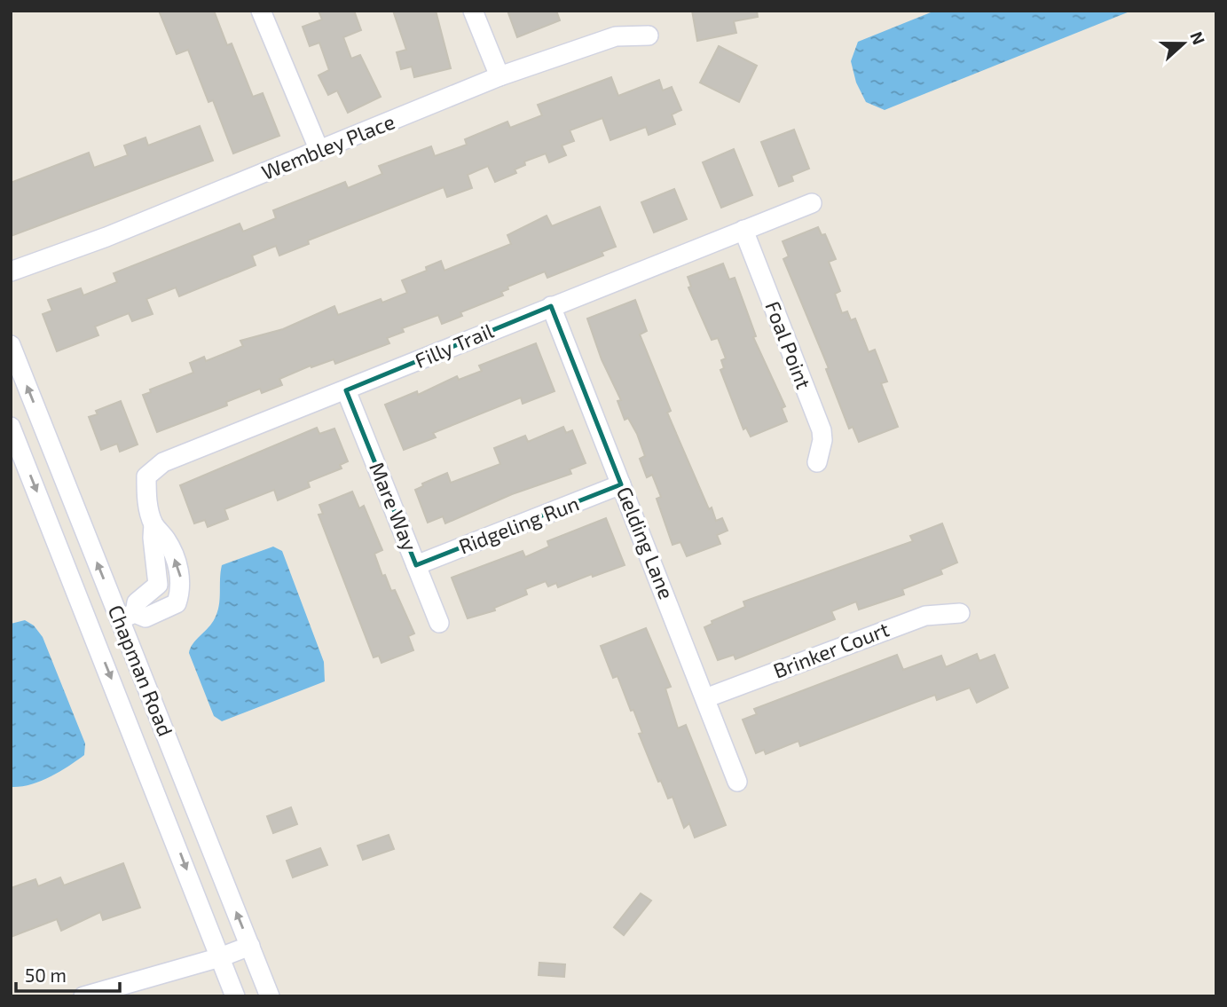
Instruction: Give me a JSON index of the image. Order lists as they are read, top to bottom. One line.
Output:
{"streets":{"street":["Wembley Place","Foal Point","Filly Trail","Mare Way","Ridgeling Run","Gelding Lane","Brinker Court","Chapman Road"]},"crossings":[["Foal Point","Filly Trail"],["Filly Trail","Mare Way"],["Filly Trail","Gelding Lane"],["Mare Way","Ridgeling Run"],["Ridgeling Run","Gelding Lane"],["Gelding Lane","Brinker Court"]],"scale_bar":"50 m","north":"right"}
